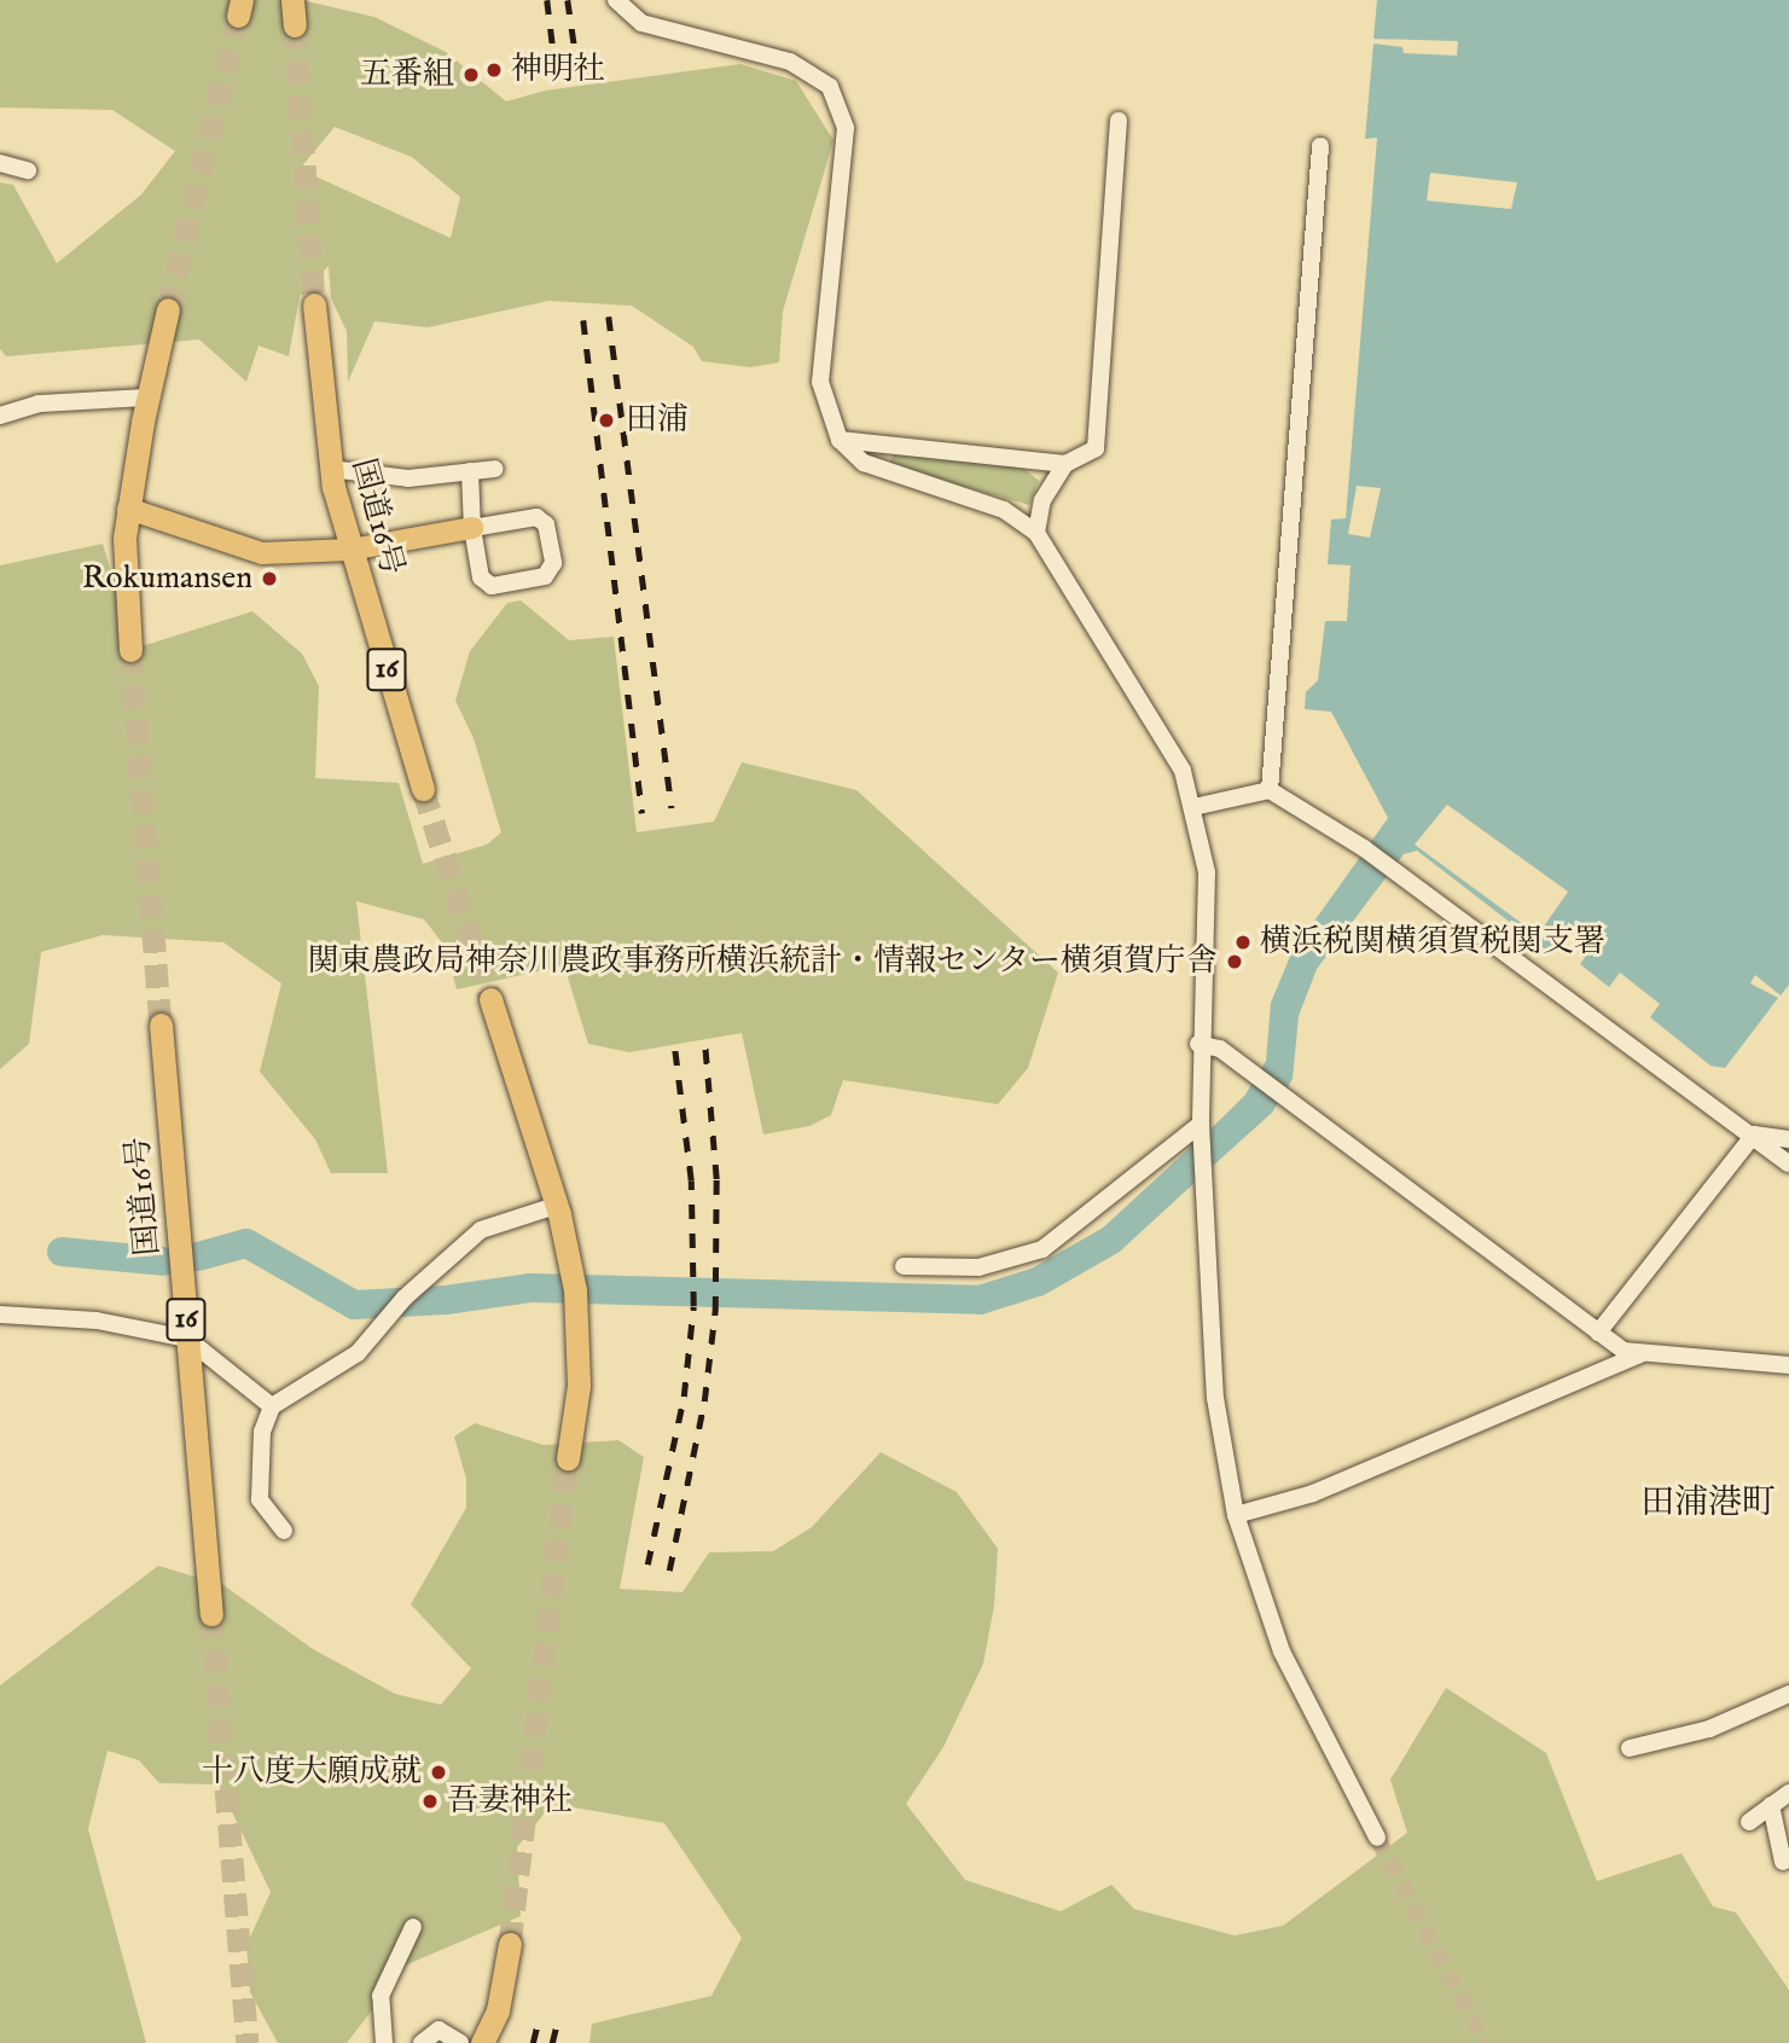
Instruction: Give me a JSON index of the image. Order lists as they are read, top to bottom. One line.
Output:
{"streets":{"highway":["国道16号","16"]},"districts":["田浦港町"],"places":["神明社","五番組","田浦","Rokumansen","横浜税関横須賀税関支署","関東農政局神奈川農政事務所横浜統計・情報センター横須賀庁舎","十八度大願成就","吾妻神社"]}
